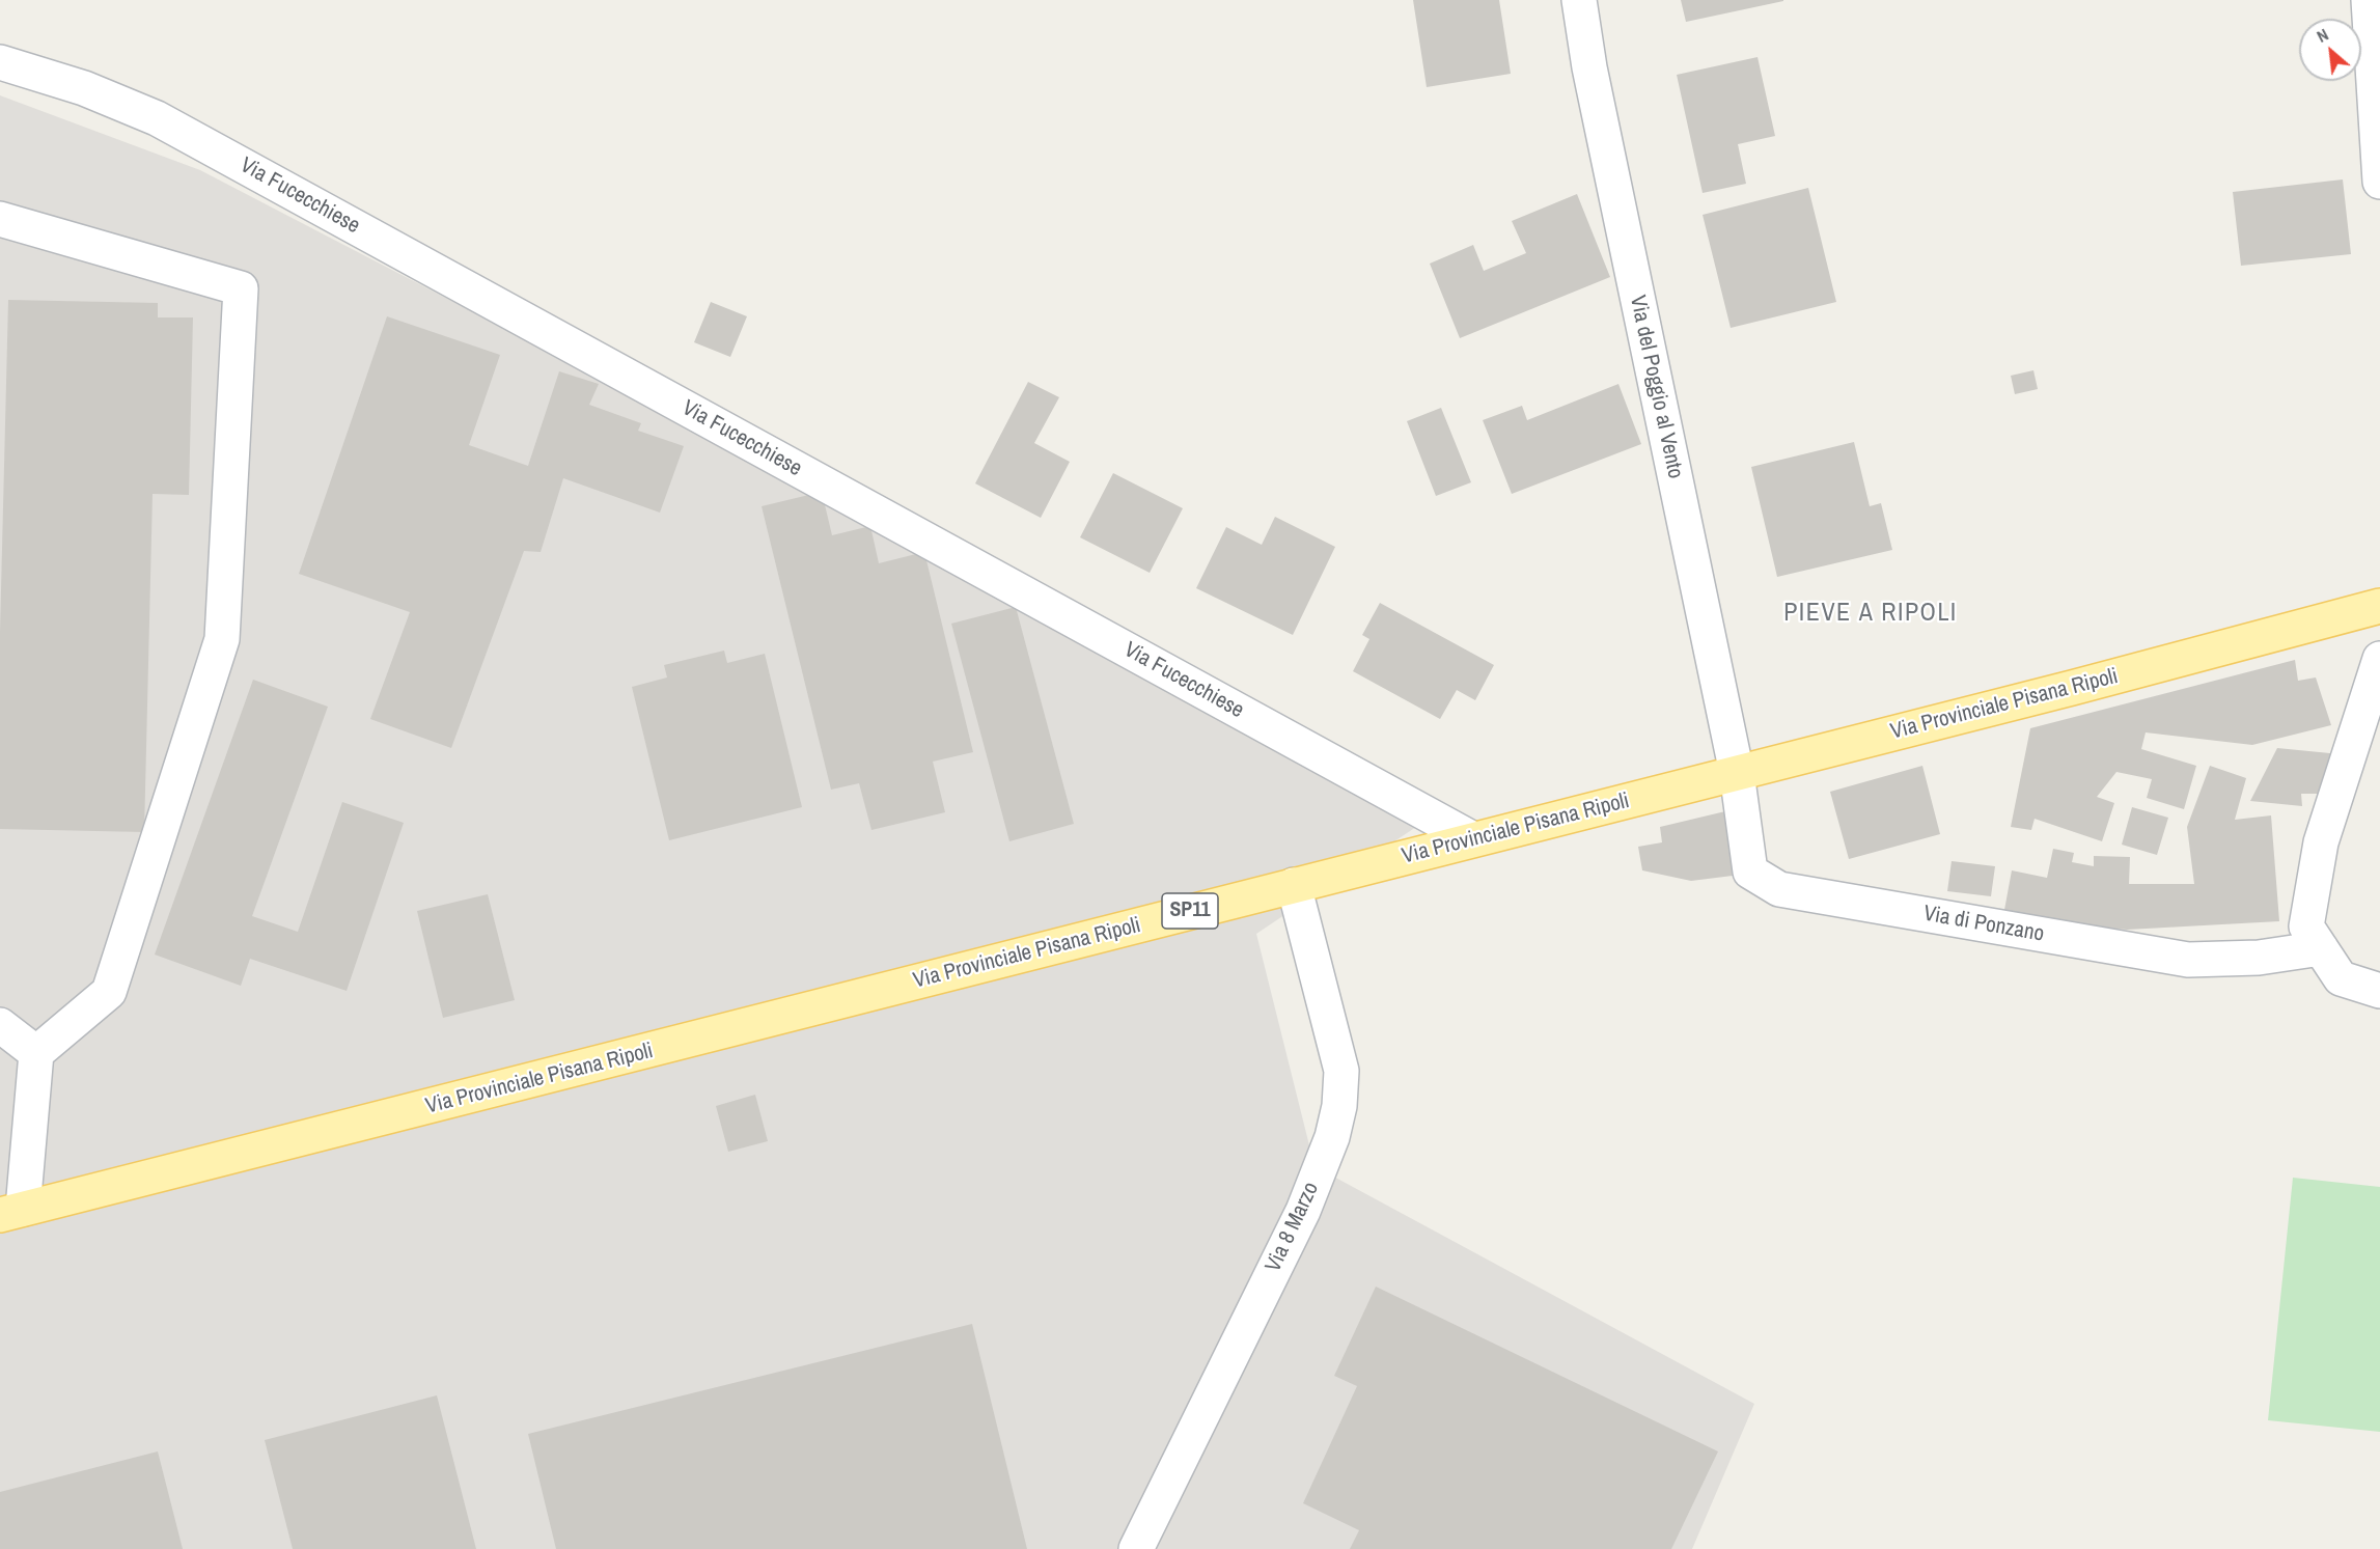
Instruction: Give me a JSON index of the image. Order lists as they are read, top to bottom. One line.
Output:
{"streets":{"main road":["Via Provinciale Pisana Ripoli","SP11"],"street":["Via Fucecchiese","Via del Poggio al Vento","Via di Ponzano","Via 8 Marzo"]},"crossings":[["Via Fucecchiese","Via Provinciale Pisana Ripoli"],["Via del Poggio al Vento","Via Provinciale Pisana Ripoli"],["Via del Poggio al Vento","Via di Ponzano"],["Via Provinciale Pisana Ripoli","Via di Ponzano"],["Via Provinciale Pisana Ripoli","Via 8 Marzo"]],"districts":["PIEVE A RIPOLI"],"north":"top left"}
